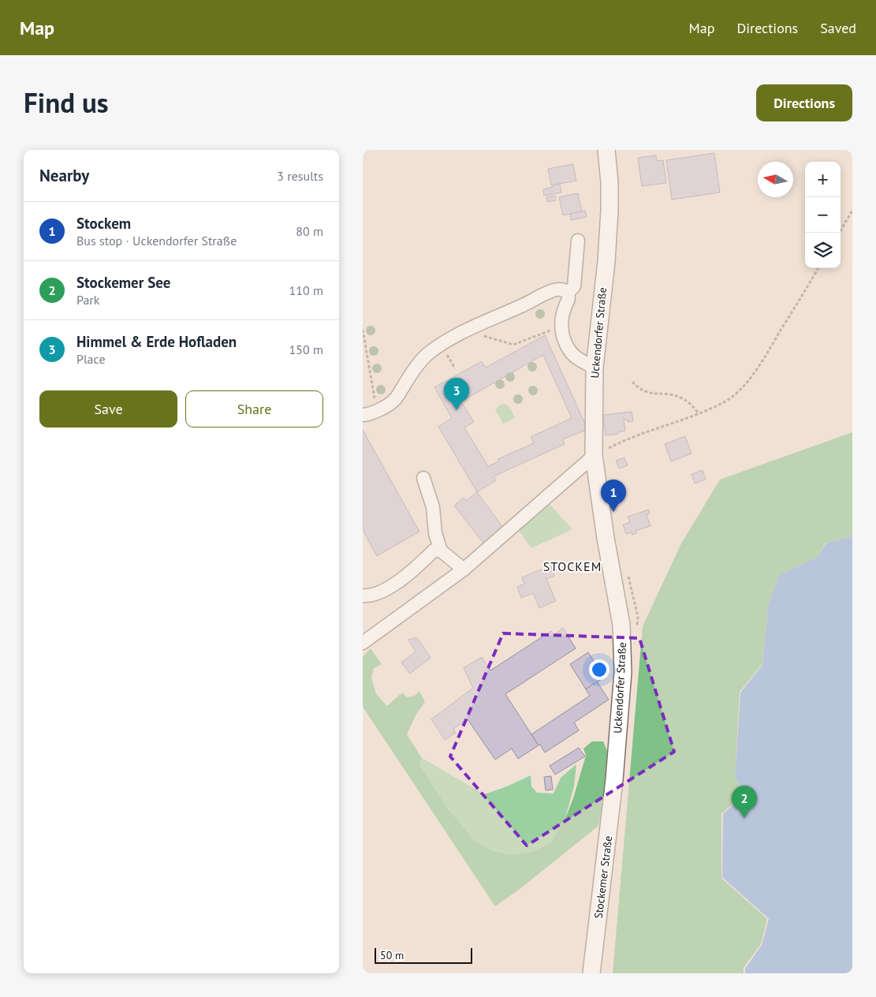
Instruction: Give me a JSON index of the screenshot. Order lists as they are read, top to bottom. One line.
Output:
{"streets":{"main road":["Uckendorfer Straße","Stockemer Straße"]},"crossings":[["Uckendorfer Straße","Stockemer Straße"]],"districts":["STOCKEM"],"scale_bar":"50 m","north":"left","page":{"header":"Map","nav":["Map","Directions","Saved"],"title":"Find us","buttons":["Directions",["Save","Share"]],"heading":["Nearby","3 results"],"map_buttons":["+","−"],"list":[{"mark":"1","name":"Stockem","note":"Bus stop · Uckendorfer Straße","value":"80 m"},{"mark":"2","name":"Stockemer See","note":"Park","value":"110 m"},{"mark":"3","name":"Himmel & Erde Hofladen","note":"Place","value":"150 m"}],"pins":["3","1","2"],"scale":"50 m"}}
